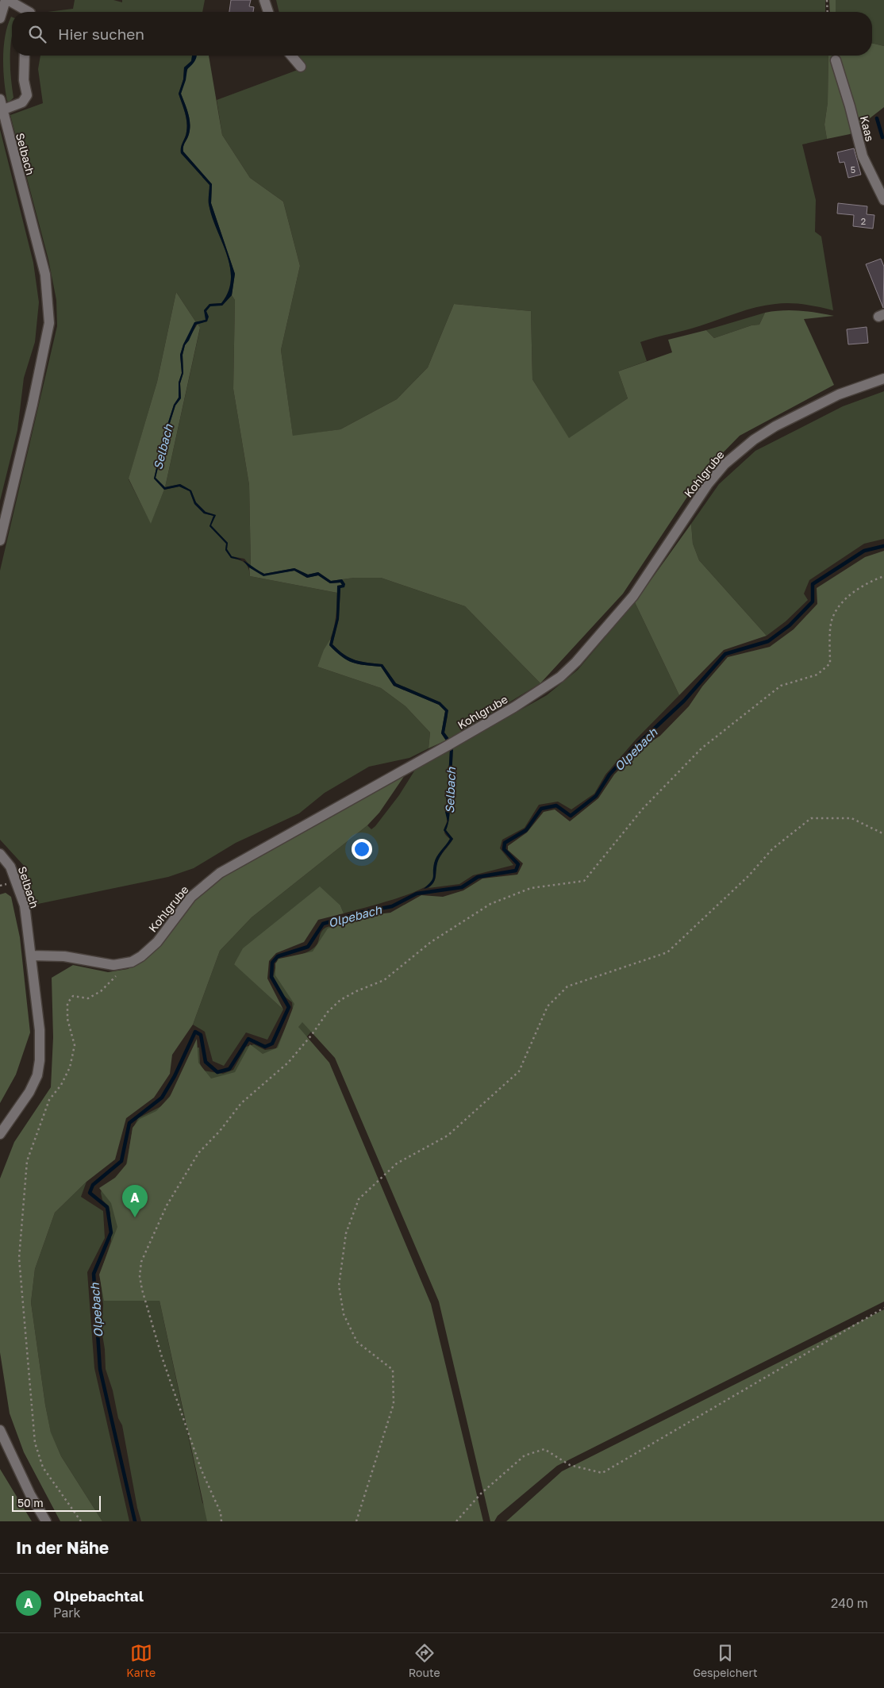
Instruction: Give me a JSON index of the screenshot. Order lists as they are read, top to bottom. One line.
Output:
{"streets":{"street":["Kaas","Selbach","Kohlgrube"]},"crossings":[["Selbach","Kohlgrube"]],"water":["Selbach","Olpebach"],"house_numbers":["5","2"],"scale_bar":"50 m","page":{"search":"Hier suchen","pins":"A","scale":"50 m","heading":"In der Nähe","list":[{"mark":"A","name":"Olpebachtal","note":"Park","value":"240 m"}],"nav":["Karte","Route","Gespeichert"]}}
